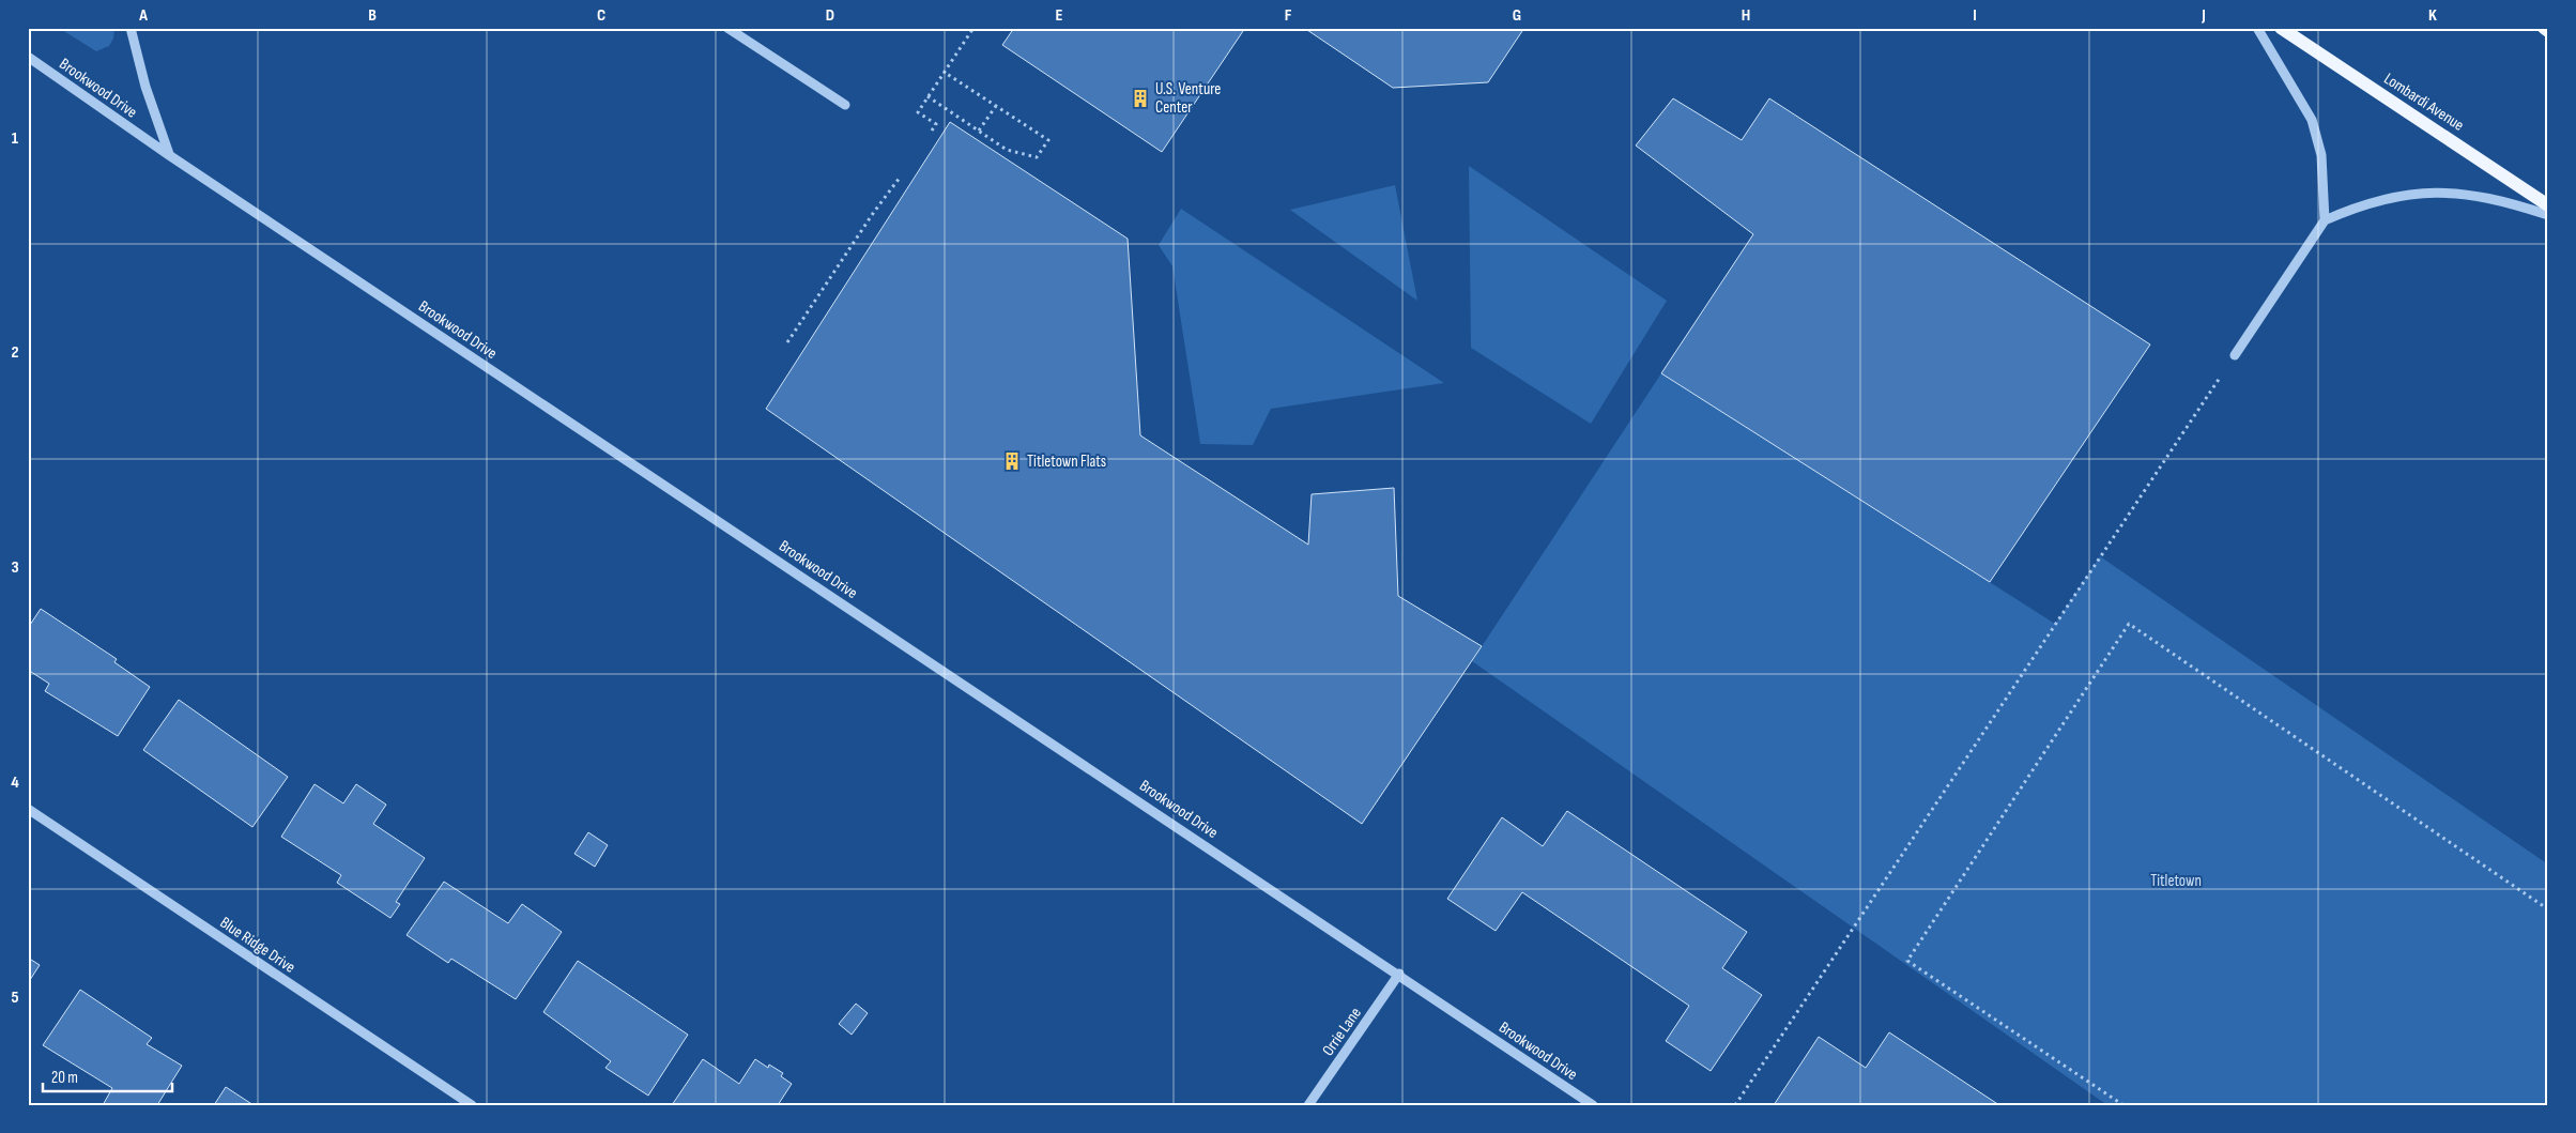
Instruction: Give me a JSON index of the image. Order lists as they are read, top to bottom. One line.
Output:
{"streets":{"main road":["Lombardi Avenue"],"street":["Brookwood Drive","Blue Ridge Drive","Orrie Lane"]},"crossings":[["Brookwood Drive","Orrie Lane"]],"parks":["Titletown"],"places":{"building":["U.S. Venture Center","Titletown Flats"]},"scale_bar":"20 m","grid":{"columns":["A","B","C","D","E","F","G","H","I","J","K"],"rows":["1","2","3","4","5"]}}
